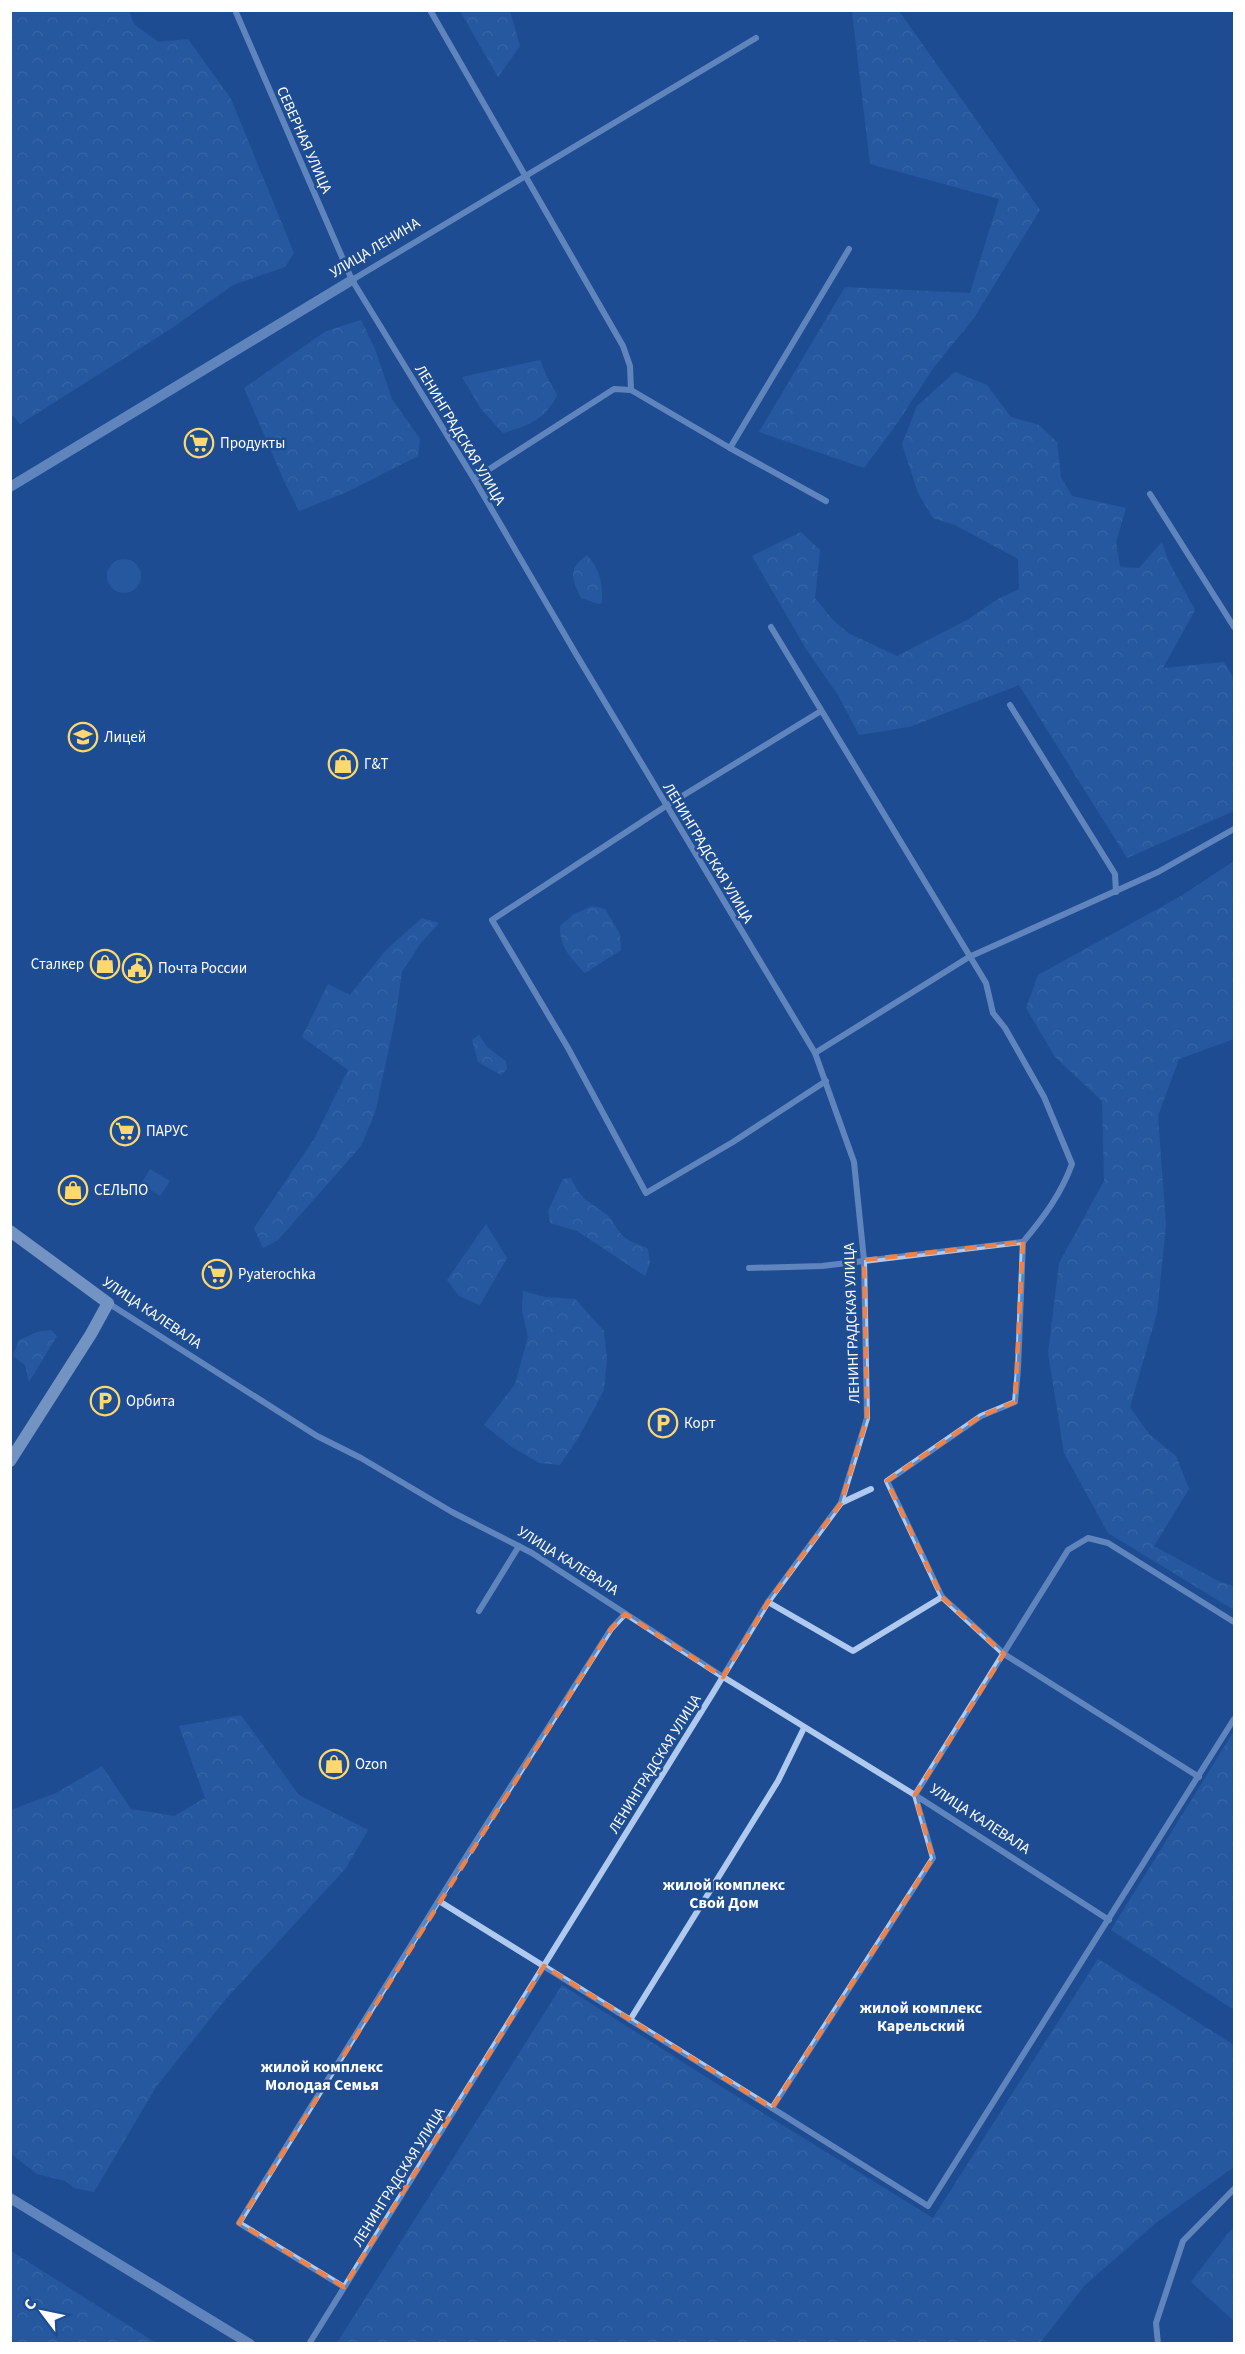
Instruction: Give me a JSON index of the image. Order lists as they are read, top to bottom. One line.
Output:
{"streets":{"main road":["УЛИЦА КАЛЕВАЛА"],"street":["СЕВЕРНАЯ УЛИЦА","УЛИЦА ЛЕНИНА","ЛЕНИНГРАДСКАЯ УЛИЦА"]},"crossings":[["СЕВЕРНАЯ УЛИЦА","УЛИЦА ЛЕНИНА"],["СЕВЕРНАЯ УЛИЦА","ЛЕНИНГРАДСКАЯ УЛИЦА"],["УЛИЦА ЛЕНИНА","ЛЕНИНГРАДСКАЯ УЛИЦА"],["ЛЕНИНГРАДСКАЯ УЛИЦА","УЛИЦА КАЛЕВАЛА"]],"districts":["жилой комплекс Свой Дом","жилой комплекс Карельский","жилой комплекс Молодая Семья"],"places":{"supermarket":["Продукты","ПАРУС","Pyaterochka"],"school or university":["Лицей"],"shop":["Г&Т","Сталкер","СЕЛЬПО","Ozon"],"public building":["Почта России"],"parking":["Орбита","Корт"]},"north":"top left"}
